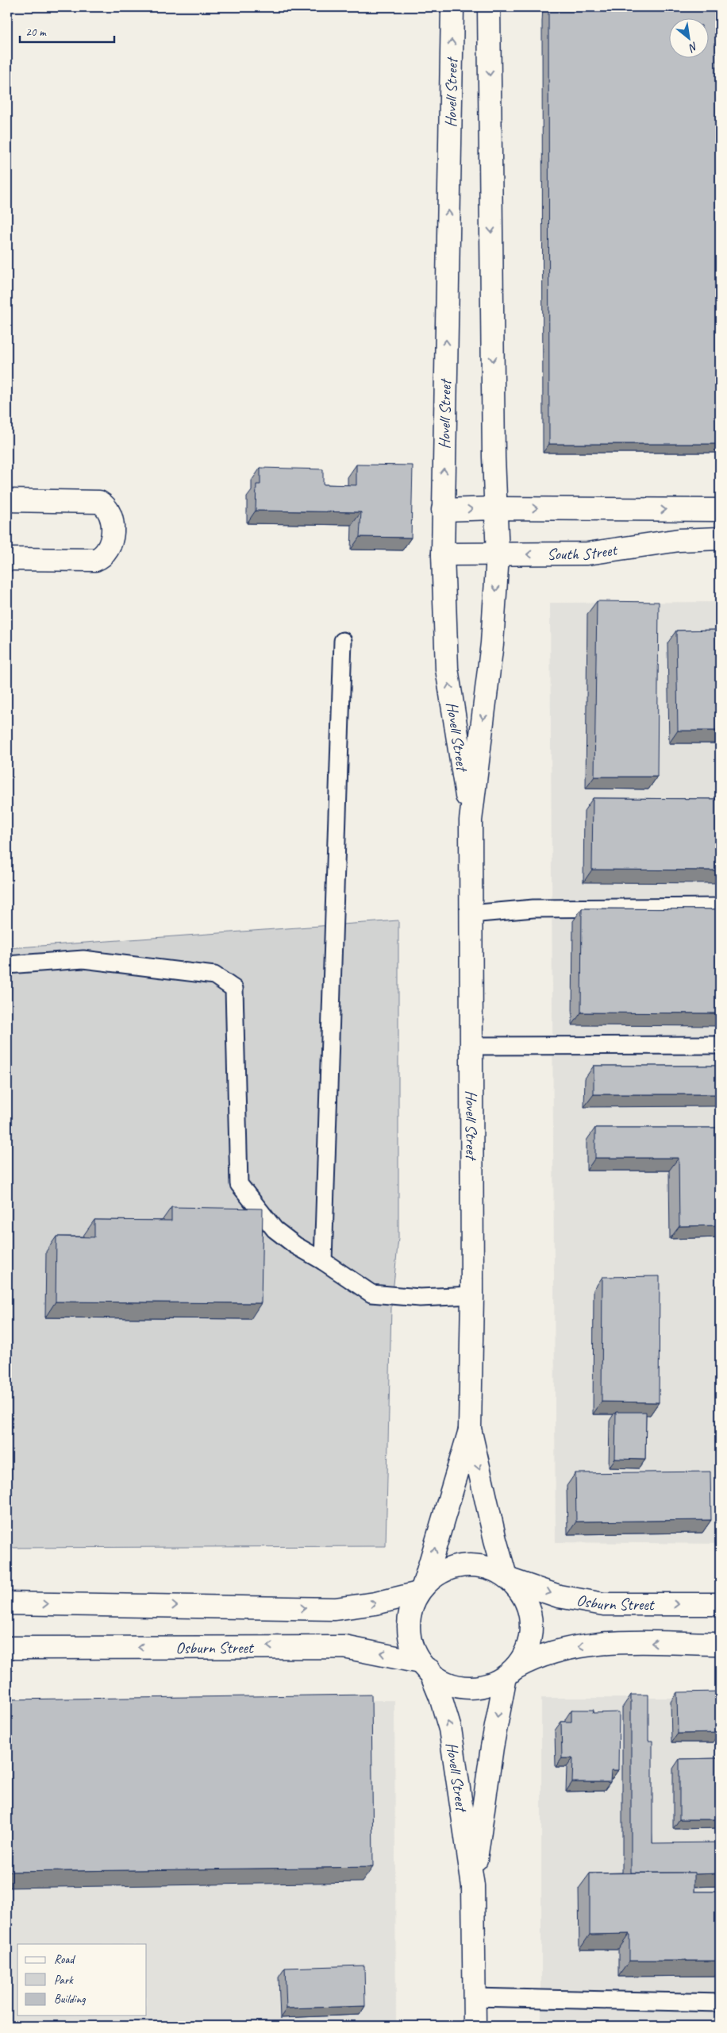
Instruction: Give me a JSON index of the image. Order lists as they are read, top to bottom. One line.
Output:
{"streets":{"street":["Hovell Street","South Street","Osburn Street"]},"crossings":[["Hovell Street","South Street"],["Hovell Street","Osburn Street"]],"legend":["Road","Park","Building"],"scale_bar":"20 m","north":"bottom right"}
